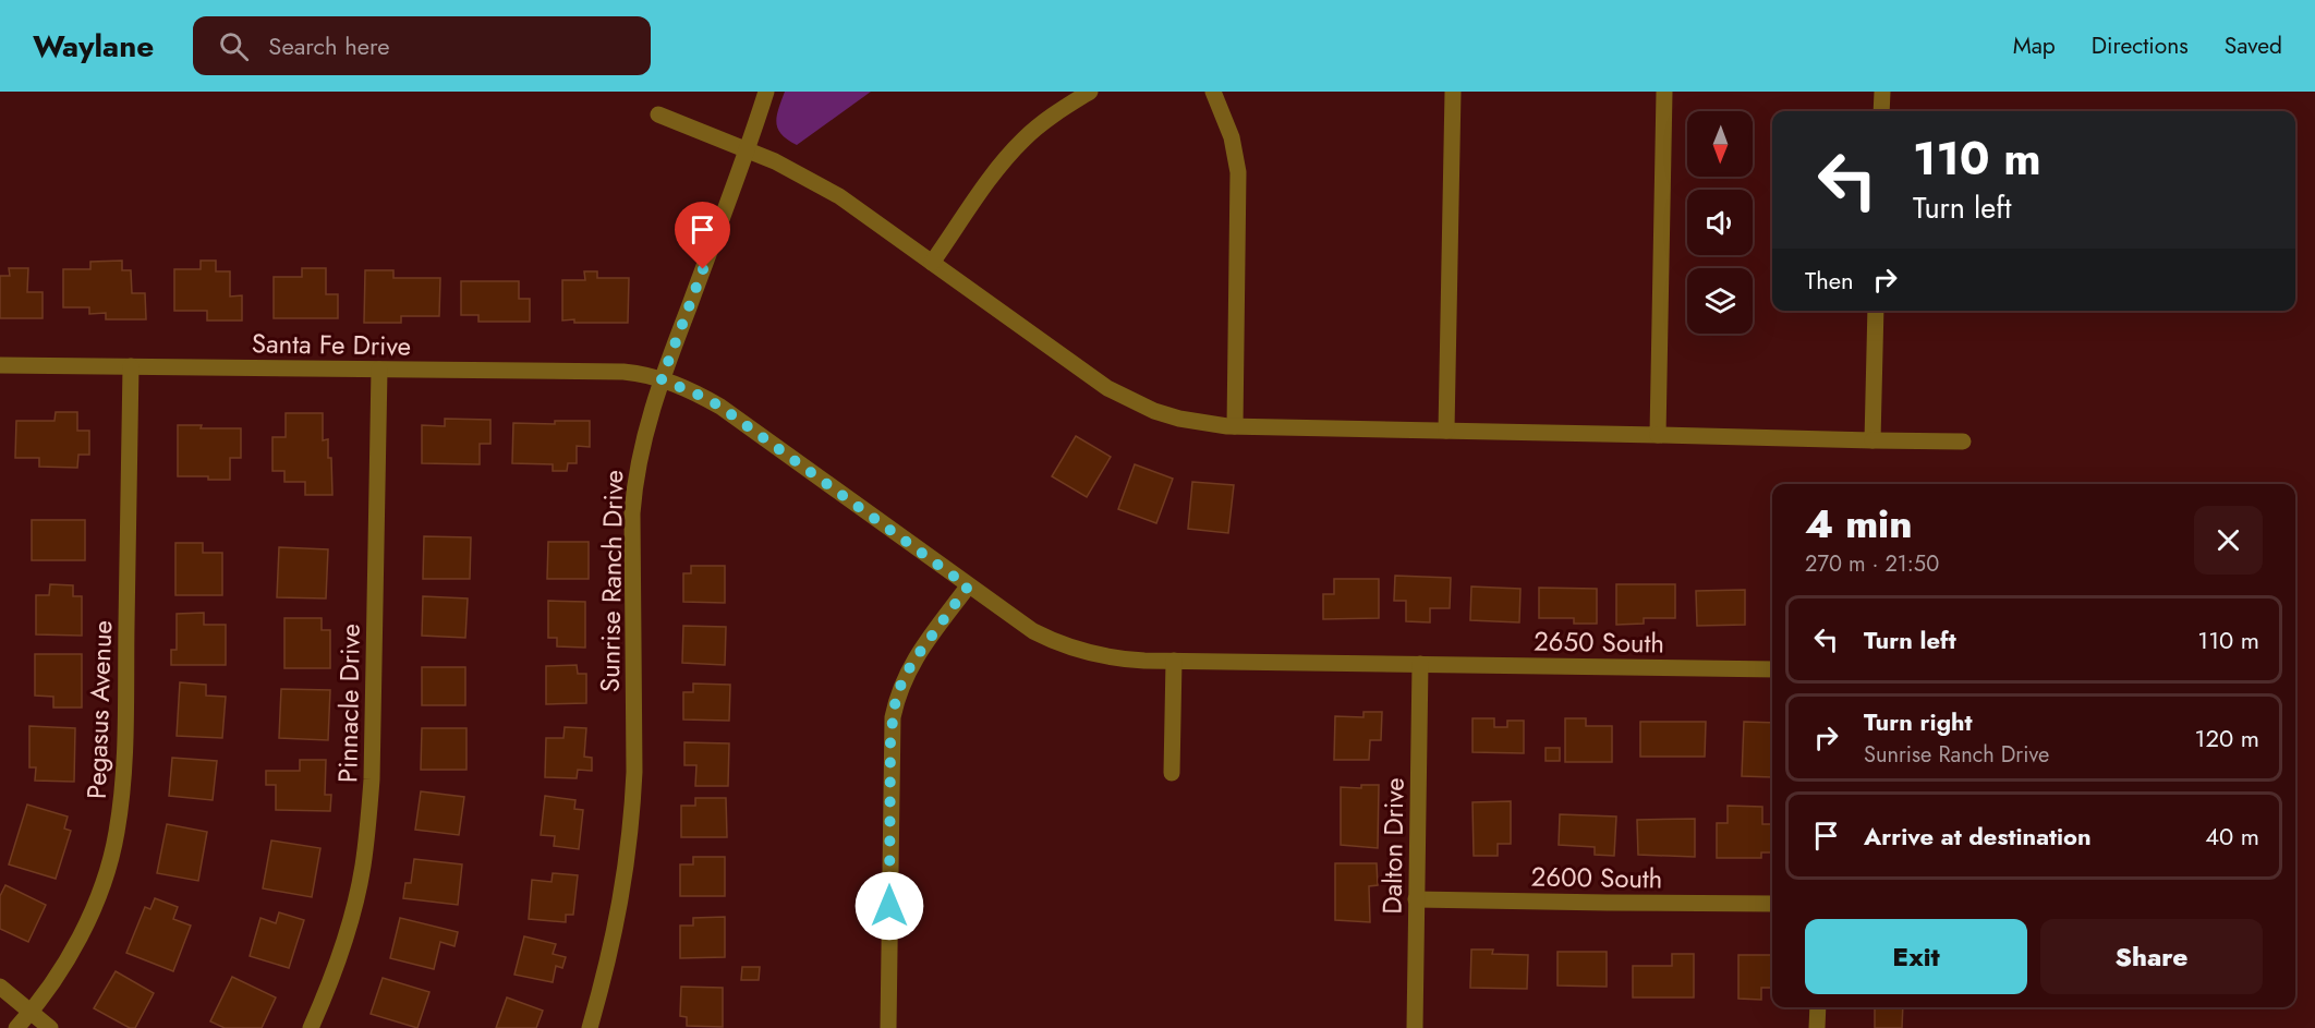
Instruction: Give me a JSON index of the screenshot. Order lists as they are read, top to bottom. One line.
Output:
{"streets":{"street":["Santa Fe Drive","Sunrise Ranch Drive","2650 South","Pinnacle Drive","Pegasus Avenue","Dalton Drive","2600 South"]},"crossings":[["Santa Fe Drive","Sunrise Ranch Drive"],["Santa Fe Drive","2650 South"],["Santa Fe Drive","Pinnacle Drive"],["Santa Fe Drive","Pegasus Avenue"],["2650 South","Dalton Drive"],["Dalton Drive","2600 South"]],"north":"bottom","page":{"header":"Waylane","search":"Search here","nav":["Map","Directions","Saved"],"turn":["110 m","Turn left"],"then":"Then","heading":["4 min","270 m · 21:50"],"list":[{"name":"Turn left","value":"110 m"},{"name":"Turn right","note":"Sunrise Ranch Drive","value":"120 m"},{"name":"Arrive at destination","value":"40 m"}],"buttons":["Exit","Share"]}}
